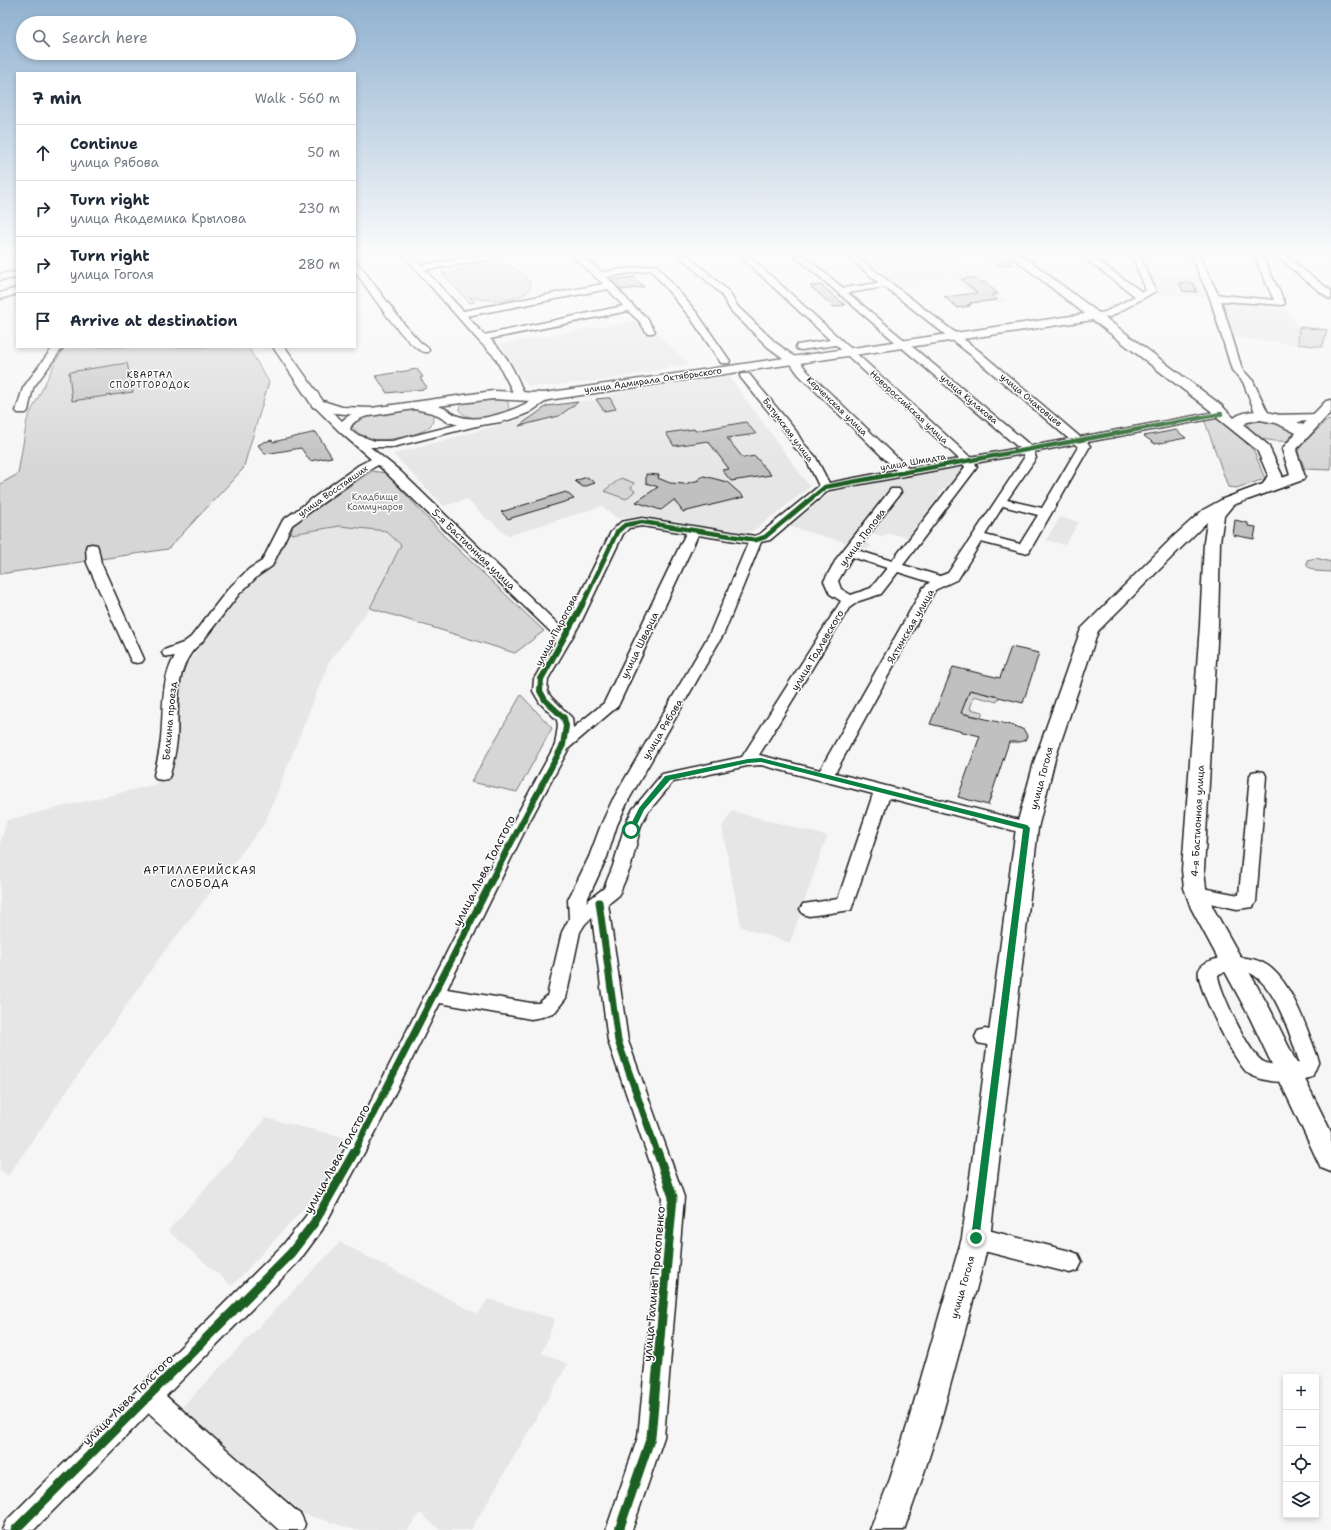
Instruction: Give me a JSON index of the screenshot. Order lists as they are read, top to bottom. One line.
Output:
{"streets":{"main road":["улица Адмирала Октябрьского","улица Гоголя","4-я Бастионная улица"],"street":["улица Кулакова","улица Очаковцев","Керченская улица","Новороссийская улица","Батумская улица","улица Шмидта","улица Восставших","улица Попова","5-я Бастионная улица","Ялтинская улица","улица Пирогова","улица Шварца","улица Годлевского","Белкина проезд","улица Рябова","улица Льва Толстого","улица Галины Прокопенко"]},"crossings":[["улица Адмирала Октябрьского","улица Кулакова"],["улица Адмирала Октябрьского","улица Очаковцев"],["улица Адмирала Октябрьского","Керченская улица"],["улица Адмирала Октябрьского","Новороссийская улица"],["улица Кулакова","улица Шмидта"],["улица Кулакова","Ялтинская улица"],["улица Очаковцев","улица Шмидта"],["Керченская улица","улица Шмидта"],["Новороссийская улица","улица Шмидта"],["Новороссийская улица","улица Годлевского"],["Батумская улица","улица Шмидта"],["улица Шмидта","Ялтинская улица"],["улица Шмидта","улица Годлевского"],["улица Шмидта","улица Рябова"],["улица Восставших","5-я Бастионная улица"],["улица Восставших","Белкина проезд"],["улица Попова","улица Годлевского"],["5-я Бастионная улица","улица Пирогова"],["улица Пирогова","улица Шварца"],["улица Пирогова","улица Льва Толстого"],["улица Шварца","улица Льва Толстого"],["улица Годлевского","улица Рябова"],["улица Рябова","улица Льва Толстого"],["улица Рябова","улица Галины Прокопенко"],["улица Гоголя","4-я Бастионная улица"]],"districts":["КВАРТАЛ СПОРТГОРОДОК","АРТИЛЛЕРИЙСКАЯ СЛОБОДА"],"parks":["Кладбище Коммунаров"],"page":{"search":"Search here","heading":["7 min","Walk · 560 m"],"list":[["Continue","улица Рябова","50 m"],["Turn right","улица Академика Крылова","230 m"],["Turn right","улица Гоголя","280 m"],"Arrive at destination"],"map_buttons":["+","−"]}}
